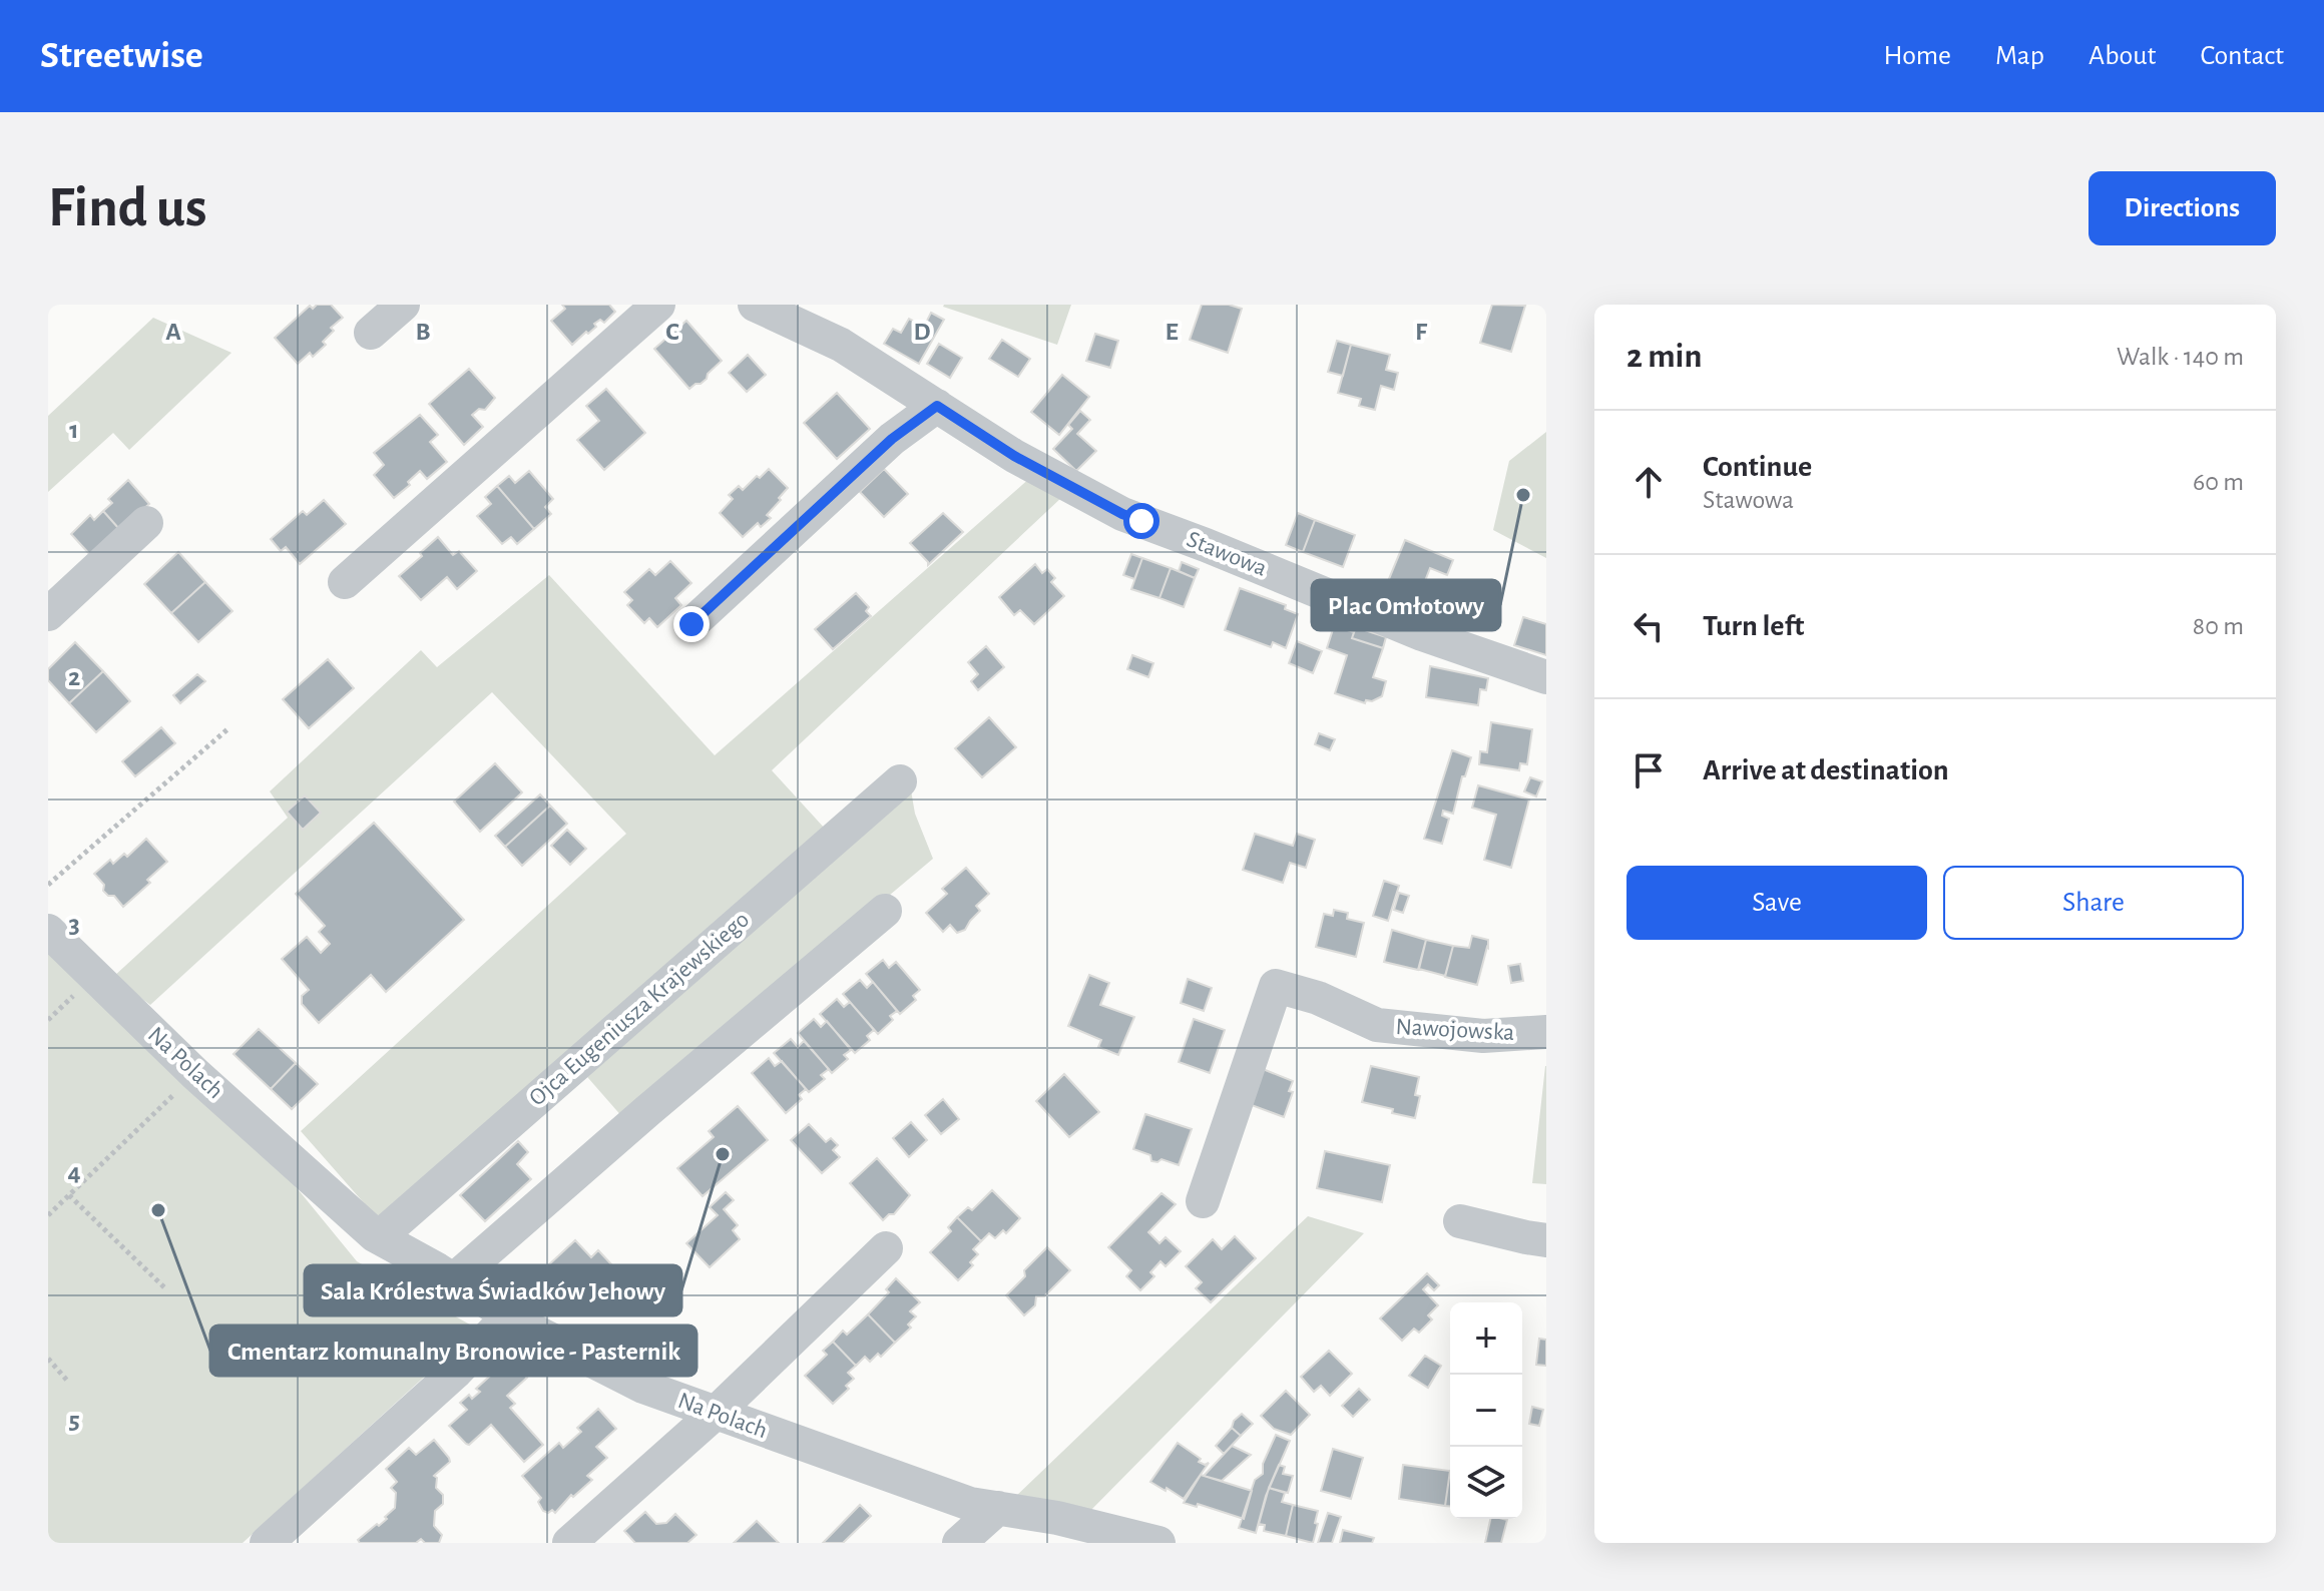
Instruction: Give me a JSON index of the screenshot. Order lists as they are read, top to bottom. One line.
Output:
{"streets":{"street":["Stawowa","Ojca Eugeniusza Krajewskiego","Nawojowska","Na Polach"]},"crossings":[["Ojca Eugeniusza Krajewskiego","Na Polach"]],"places":["Plac Omłotowy","Sala Królestwa Świadków Jehowy","Cmentarz komunalny Bronowice - Pasternik"],"page":{"header":"Streetwise","nav":["Home","Map","About","Contact"],"buttons":["Directions",["Save","Share"]],"title":"Find us","heading":["2 min","Walk · 140 m"],"list":[["Continue","Stawowa","60 m"],["Turn left","80 m"],"Arrive at destination"],"map_buttons":["+","−"]},"grid":{"columns":["A","B","C","D","E","F"],"rows":["1","2","3","4","5"]}}
